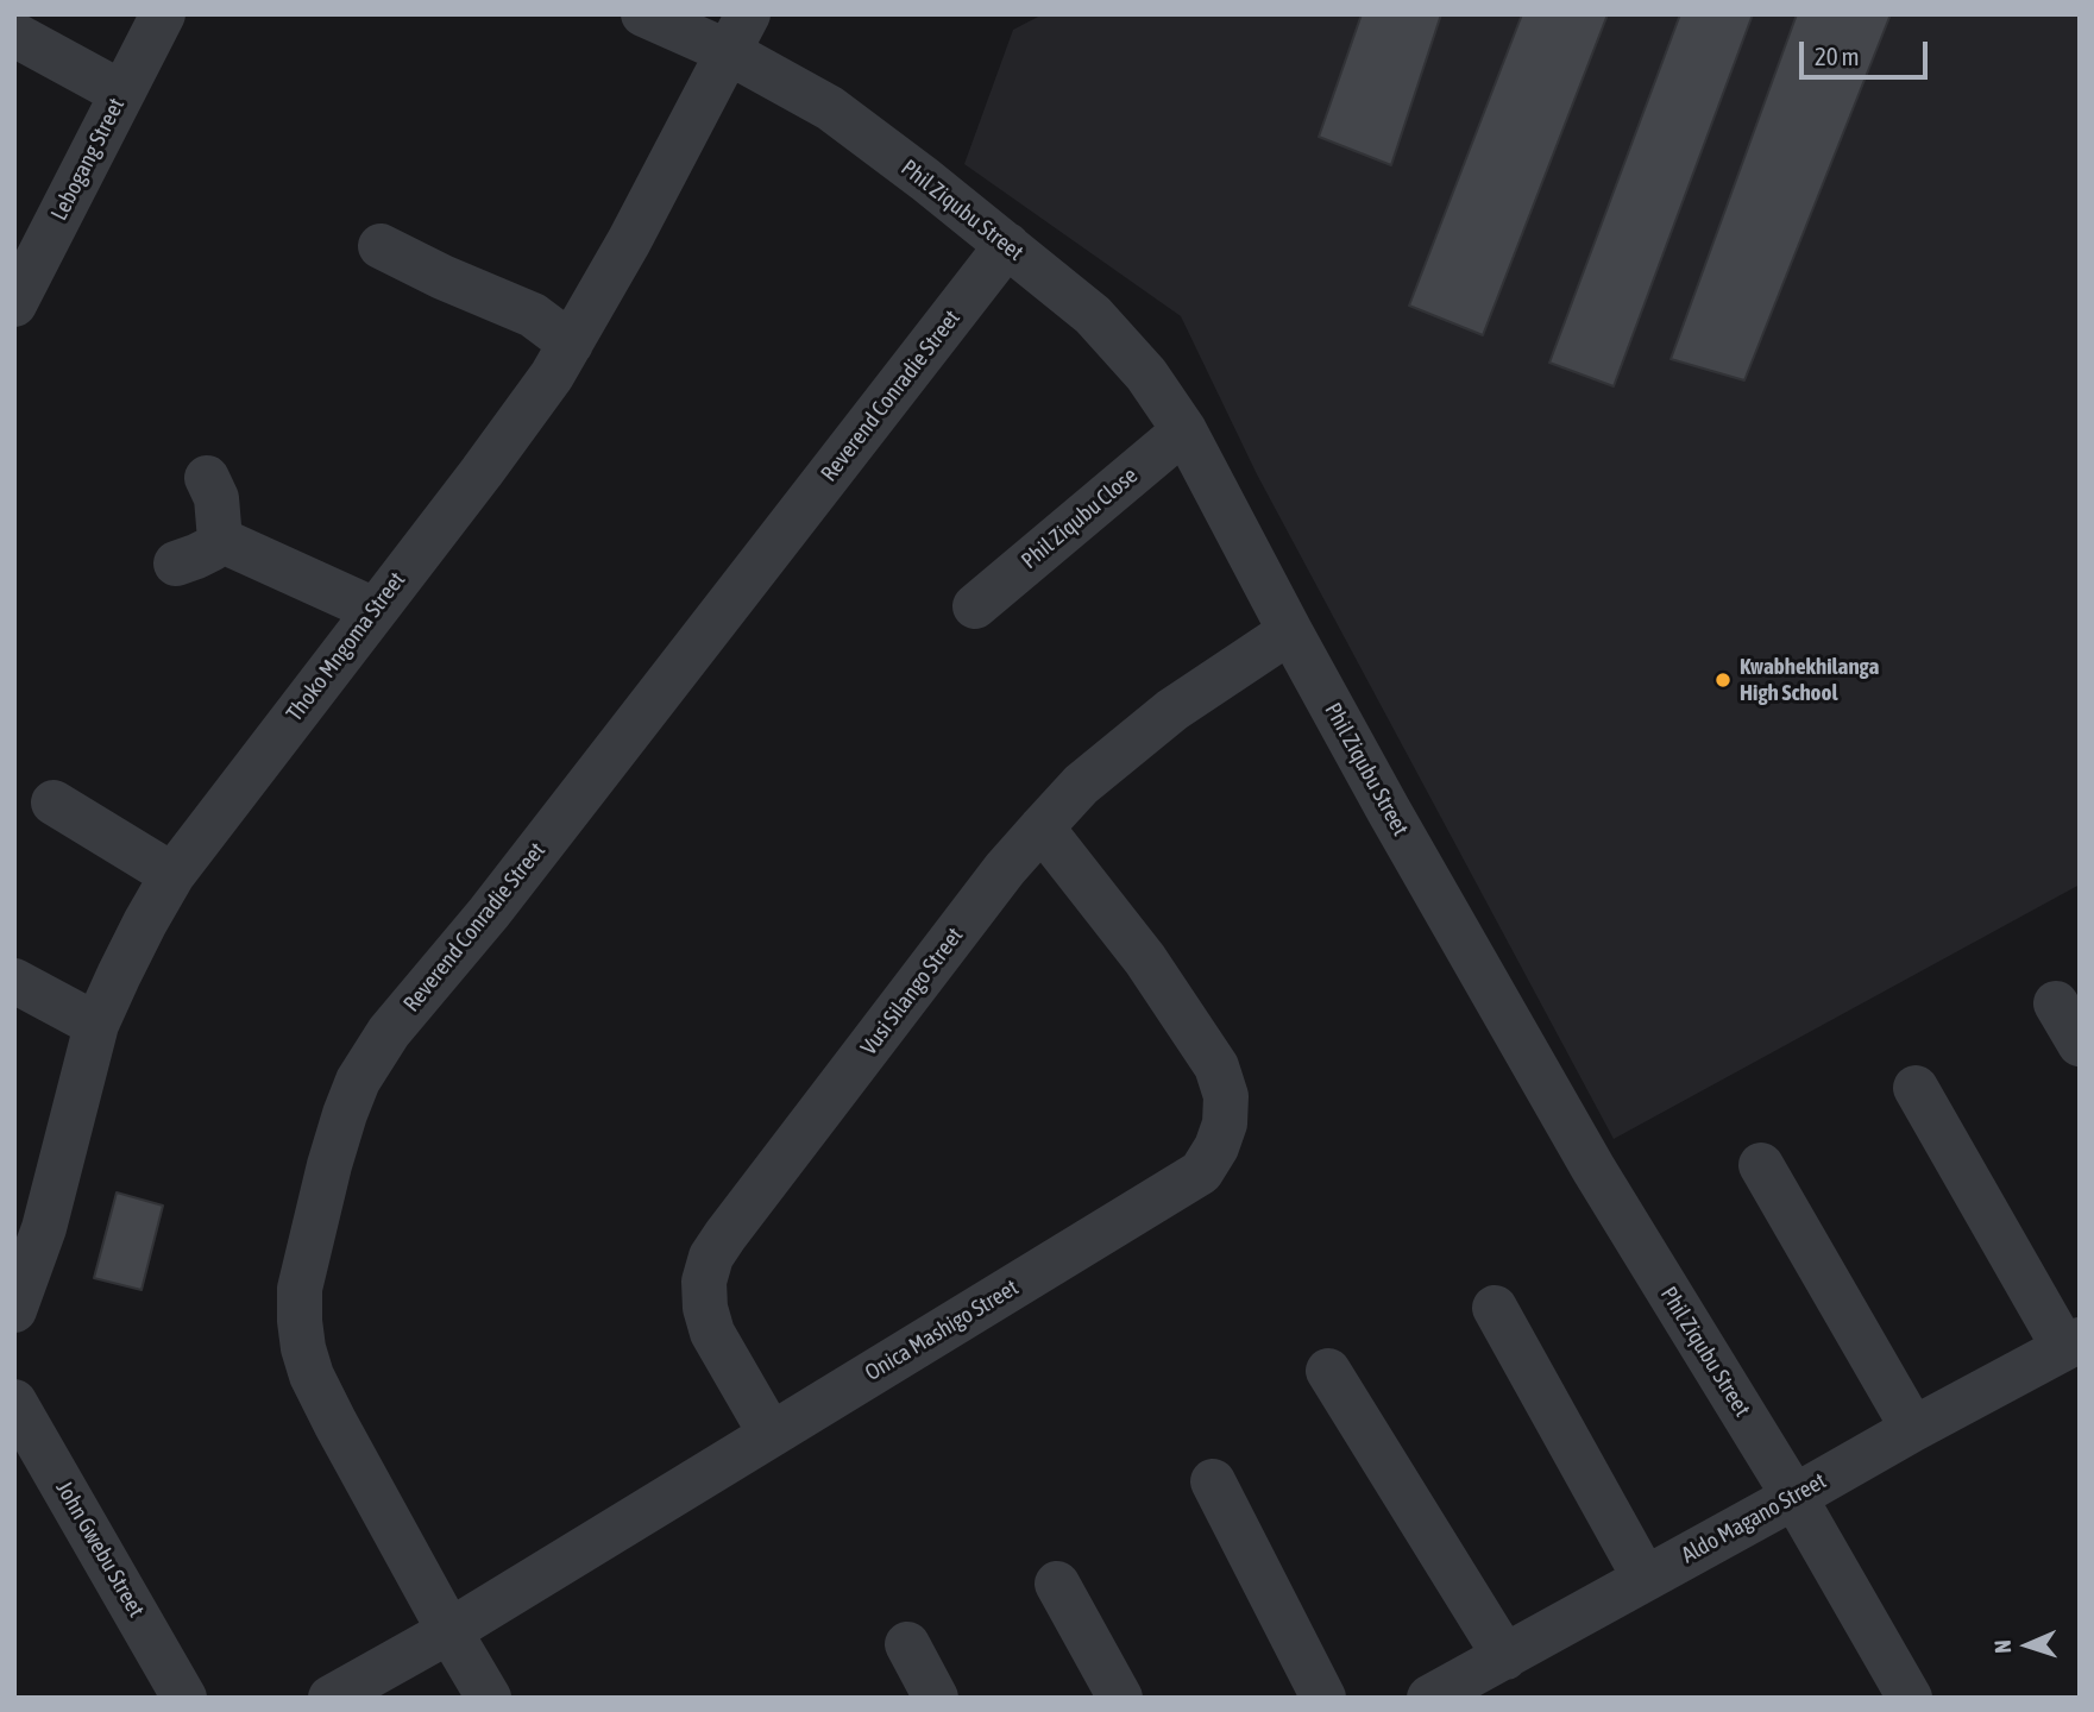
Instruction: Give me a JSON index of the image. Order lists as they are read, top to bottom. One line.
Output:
{"streets":{"street":["Lebogang Street","Phil Ziqubu Street","Reverend Conradie Street","Phil Ziqubu Close","Thoko Mngoma Street","Vusi Silango Street","Onica Mashigo Street","Aldo Magano Street","John Gwebu Street"]},"crossings":[["Phil Ziqubu Street","Reverend Conradie Street"],["Phil Ziqubu Street","Phil Ziqubu Close"],["Phil Ziqubu Street","Thoko Mngoma Street"],["Phil Ziqubu Street","Vusi Silango Street"],["Phil Ziqubu Street","Aldo Magano Street"],["Reverend Conradie Street","Onica Mashigo Street"],["Vusi Silango Street","Onica Mashigo Street"]],"places":["Kwabhekhilanga High School"],"scale_bar":"20 m","north":"left"}
